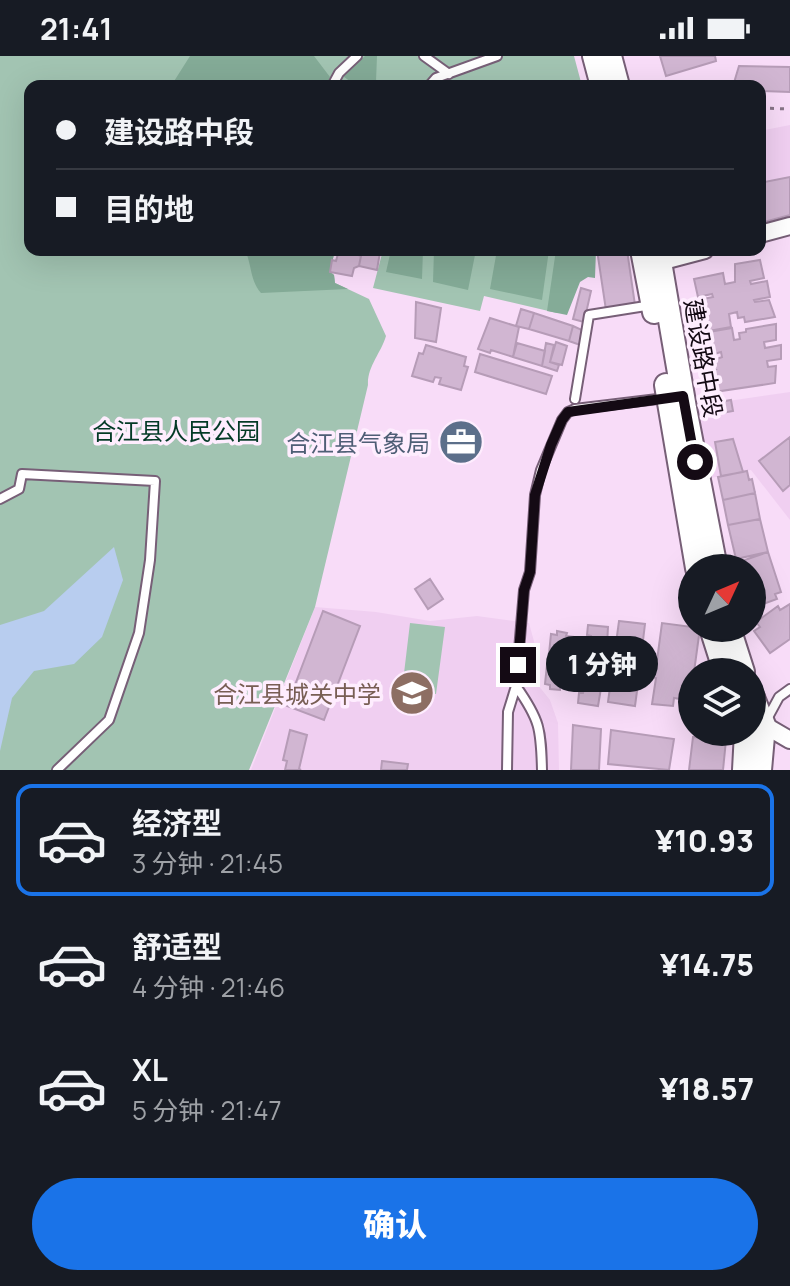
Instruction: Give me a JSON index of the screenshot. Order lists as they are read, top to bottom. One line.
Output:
{"streets":{"main road":["建设路中段"]},"parks":["合江县人民公园"],"places":{"office":["合江县气象局"],"school or university":["合江县城关中学"]},"north":"top right","page":{"status":"21:41","banner":["建设路中段","目的地"],"bubble":"1 分钟","list":[{"name":"经济型","note":"3 分钟 · 21:45","value":"¥10.93"},{"name":"舒适型","note":"4 分钟 · 21:46","value":"¥14.75"},{"name":"XL","note":"5 分钟 · 21:47","value":"¥18.57"}],"buttons":"确认"}}
